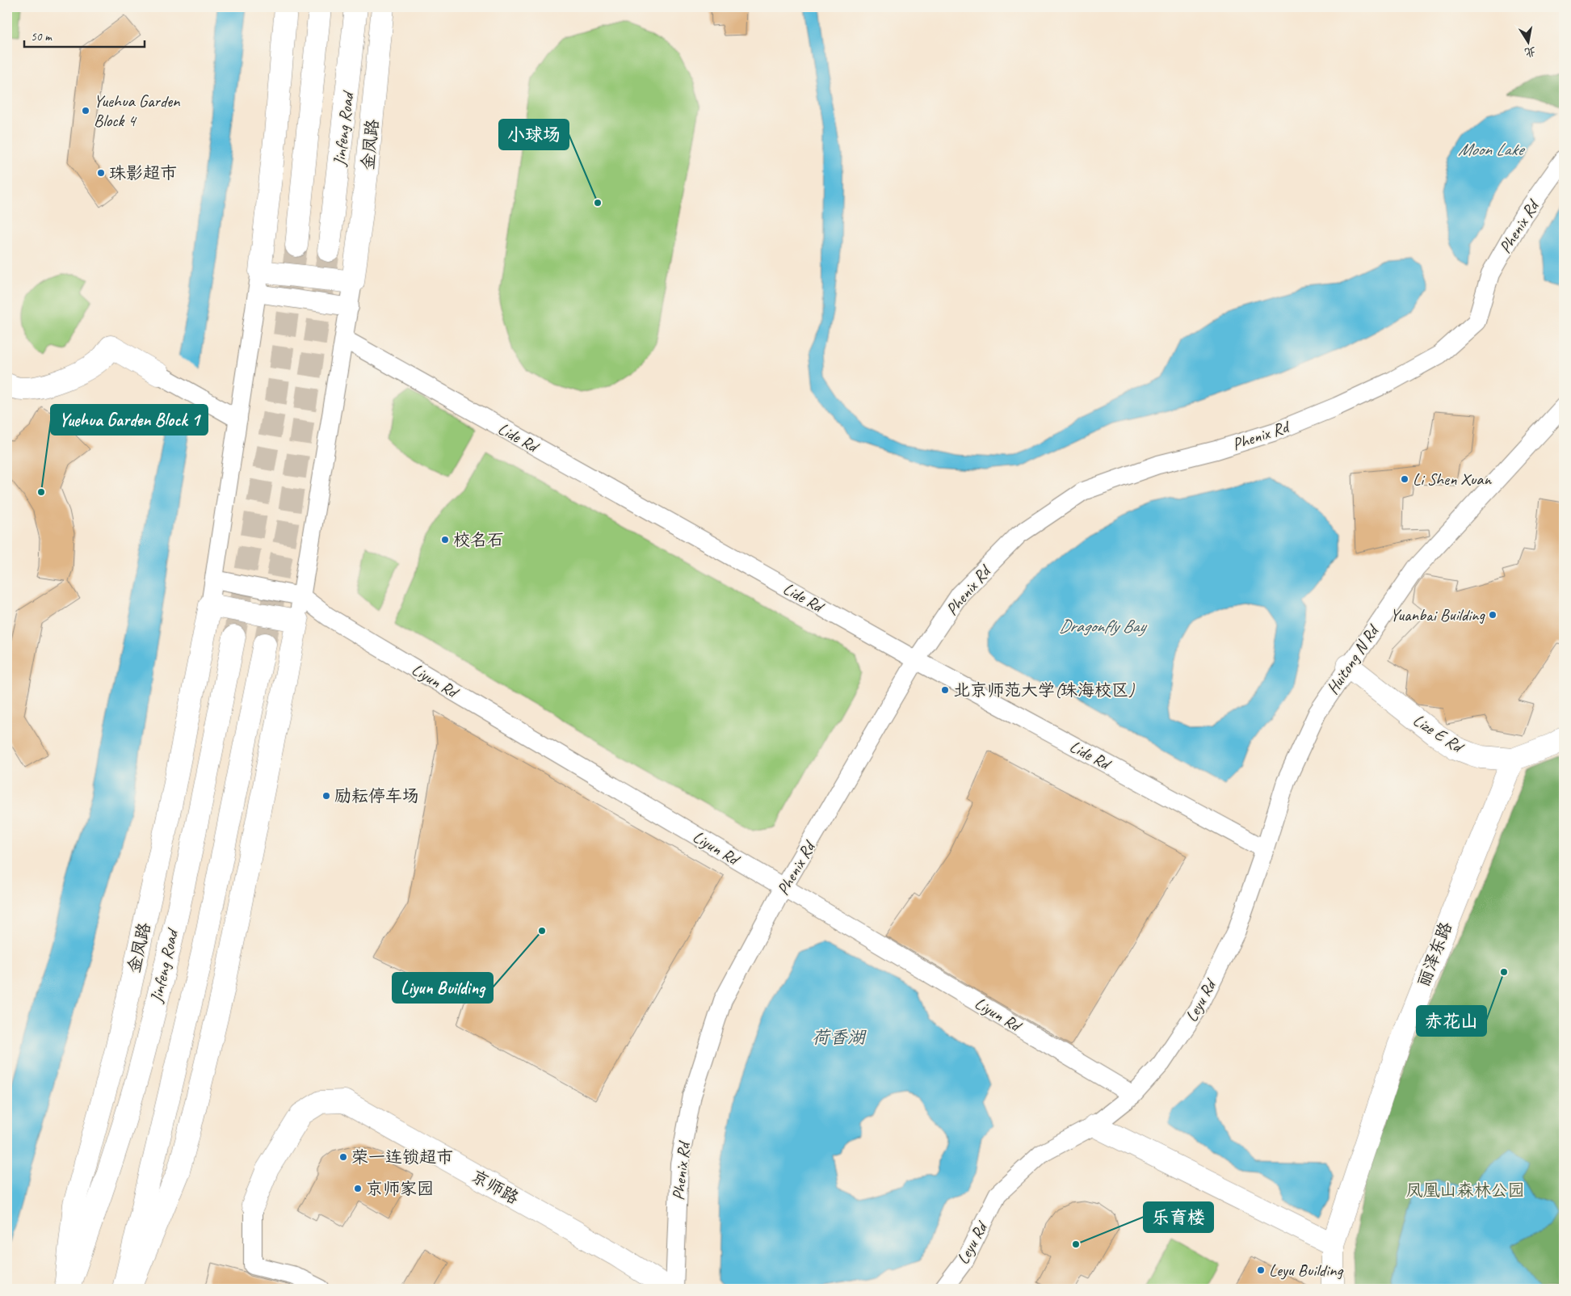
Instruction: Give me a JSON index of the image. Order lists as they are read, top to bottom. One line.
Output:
{"streets":{"main road":["Jinfeng Road","金凤路","Lize E Rd","丽泽东路","京师路"],"street":["Phenix Rd","Lide Rd","Huitong N Rd","Liyun Rd","Leyu Rd"]},"crossings":[["Phenix Rd","Lide Rd"],["Phenix Rd","Liyun Rd"],["Lide Rd","Huitong N Rd"],["Lide Rd","Leyu Rd"],["Huitong N Rd","Lize E Rd"],["Huitong N Rd","Leyu Rd"],["Liyun Rd","Leyu Rd"],["Lize E Rd","丽泽东路"]],"water":["Moon Lake","Dragonfly Bay","荷香湖"],"parks":["凤凰山森林公园"],"places":["Yuehua Garden Block 4","珠影超市","小球场","Li Shen Xuan","Yuehua Garden Block 1","校名石","Yuanbai Building","北京师范大学(珠海校区)","励耘停车场","Liyun Building","赤花山","荣一连锁超市","京师家园","乐育楼","Leyu Building"],"scale_bar":"50 m","north":"bottom"}
